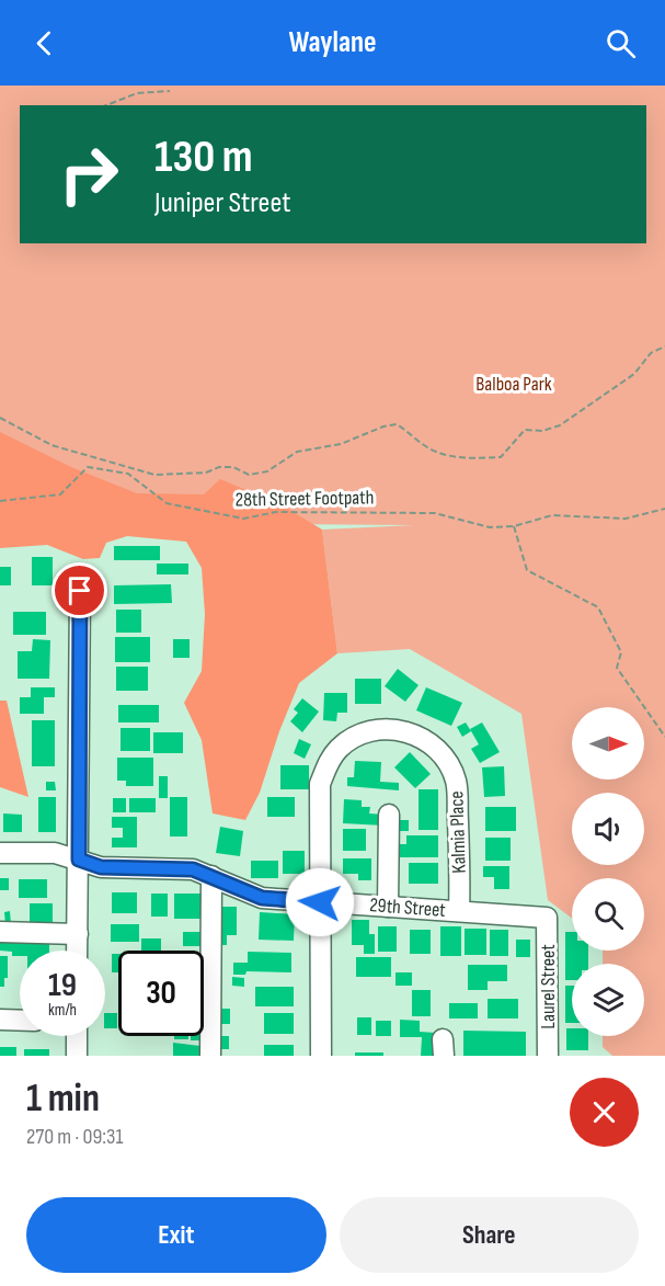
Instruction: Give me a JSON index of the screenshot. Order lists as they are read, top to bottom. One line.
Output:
{"streets":{"street":["Kalmia Place","29th Street","Laurel Street"],"path":["28th Street Footpath"]},"crossings":[["Kalmia Place","29th Street"],["29th Street","Laurel Street"]],"parks":["Balboa Park"],"north":"right","page":{"header":"Waylane","turn":["130 m","Juniper Street"],"speed":"19 km/h","limit":"30","heading":["1 min","270 m · 09:31"],"buttons":["Exit","Share"]}}
